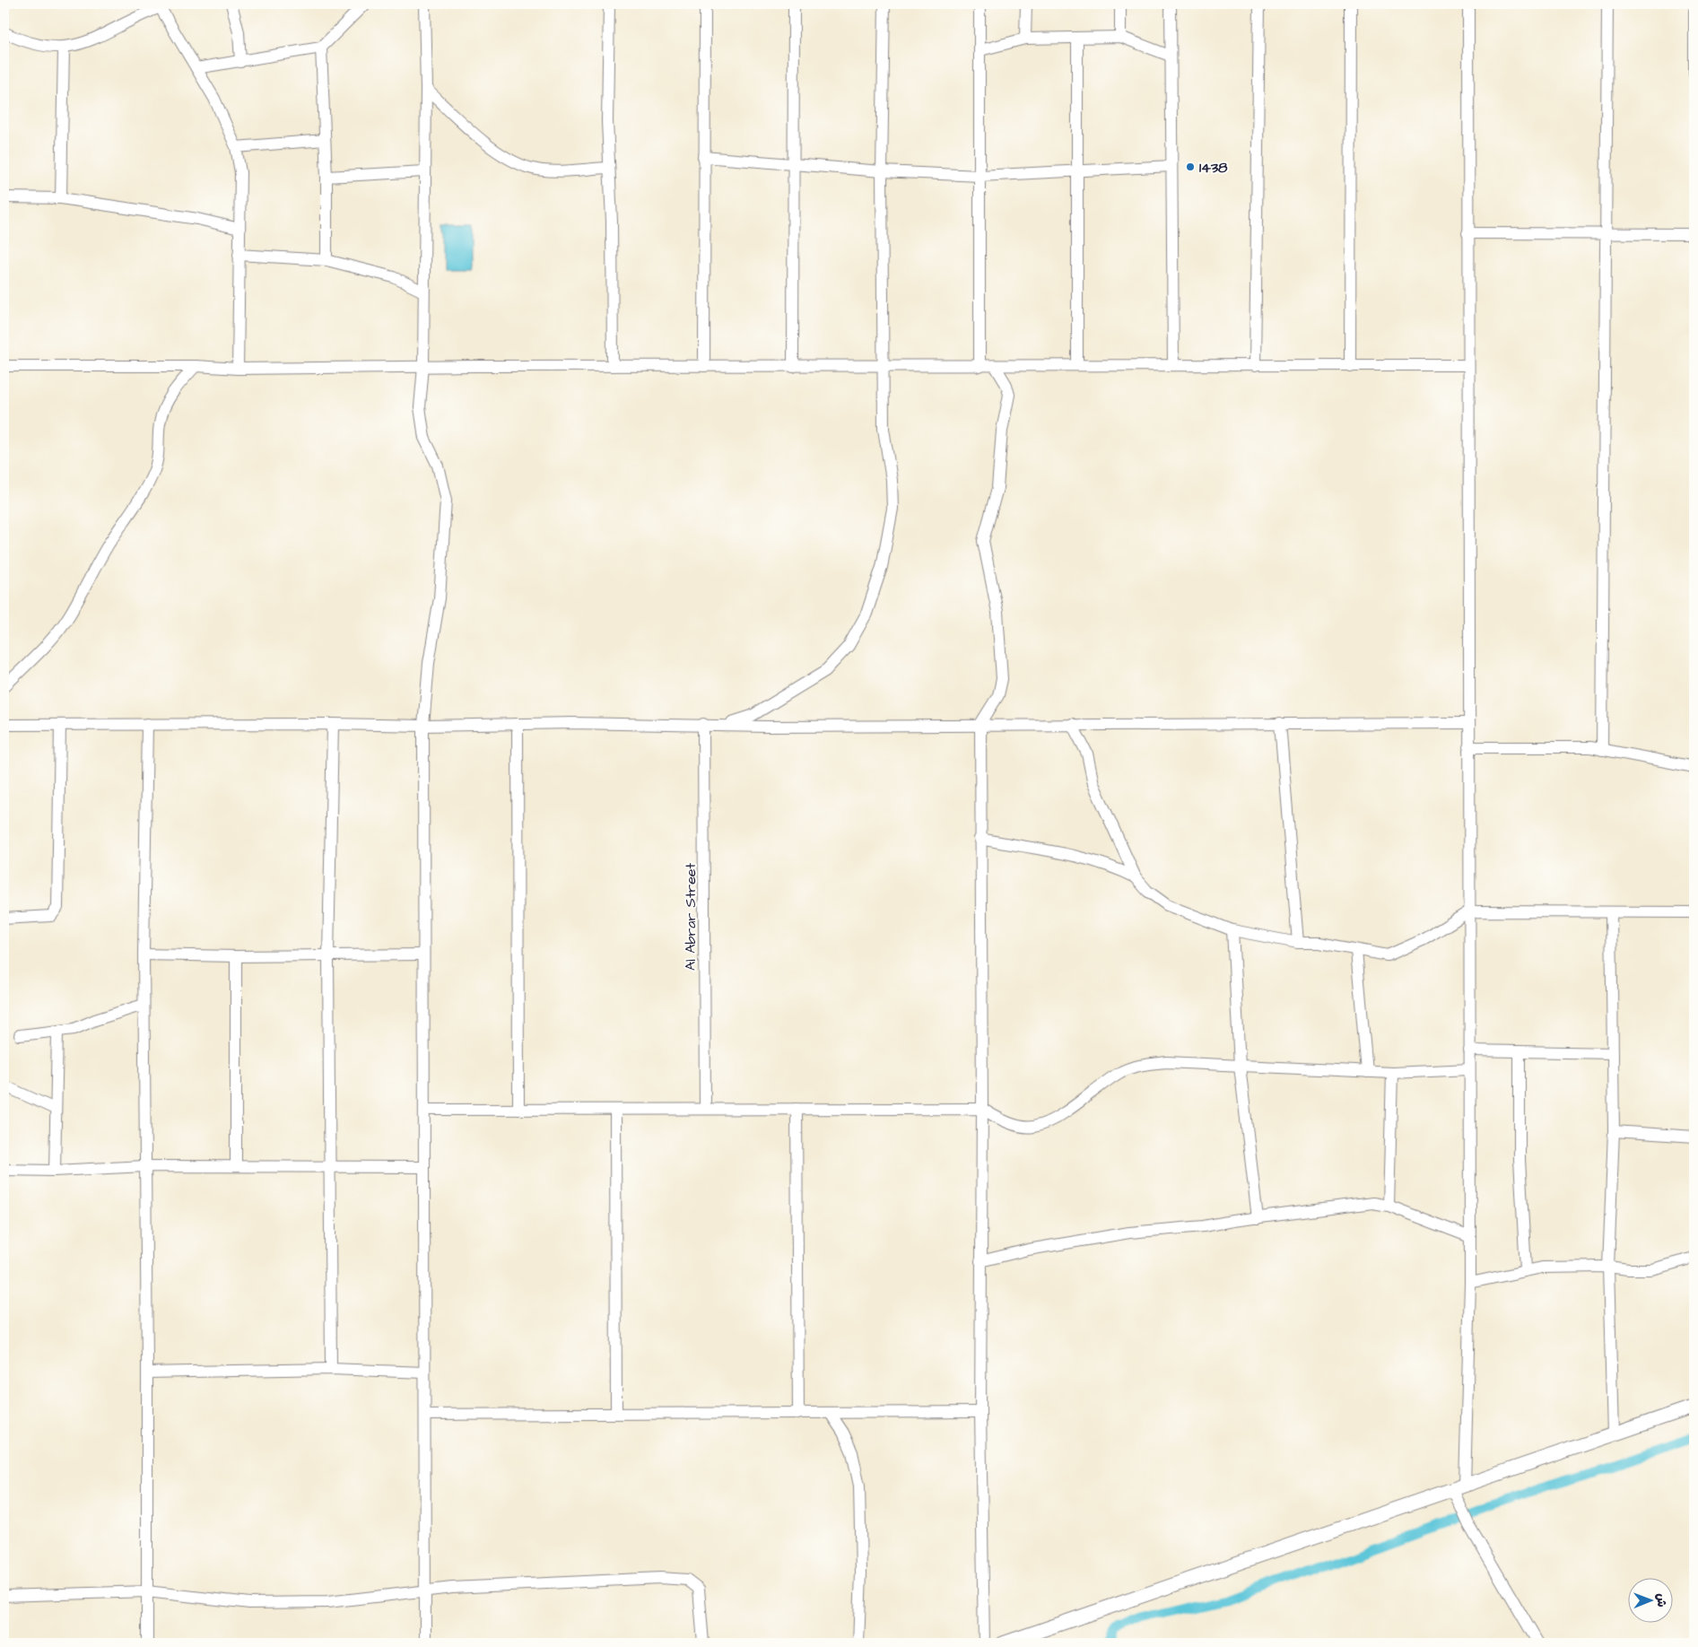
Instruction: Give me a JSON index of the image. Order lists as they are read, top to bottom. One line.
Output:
{"streets":{"street":["Al Abrar Street"]},"places":["1438"],"north":"right"}
